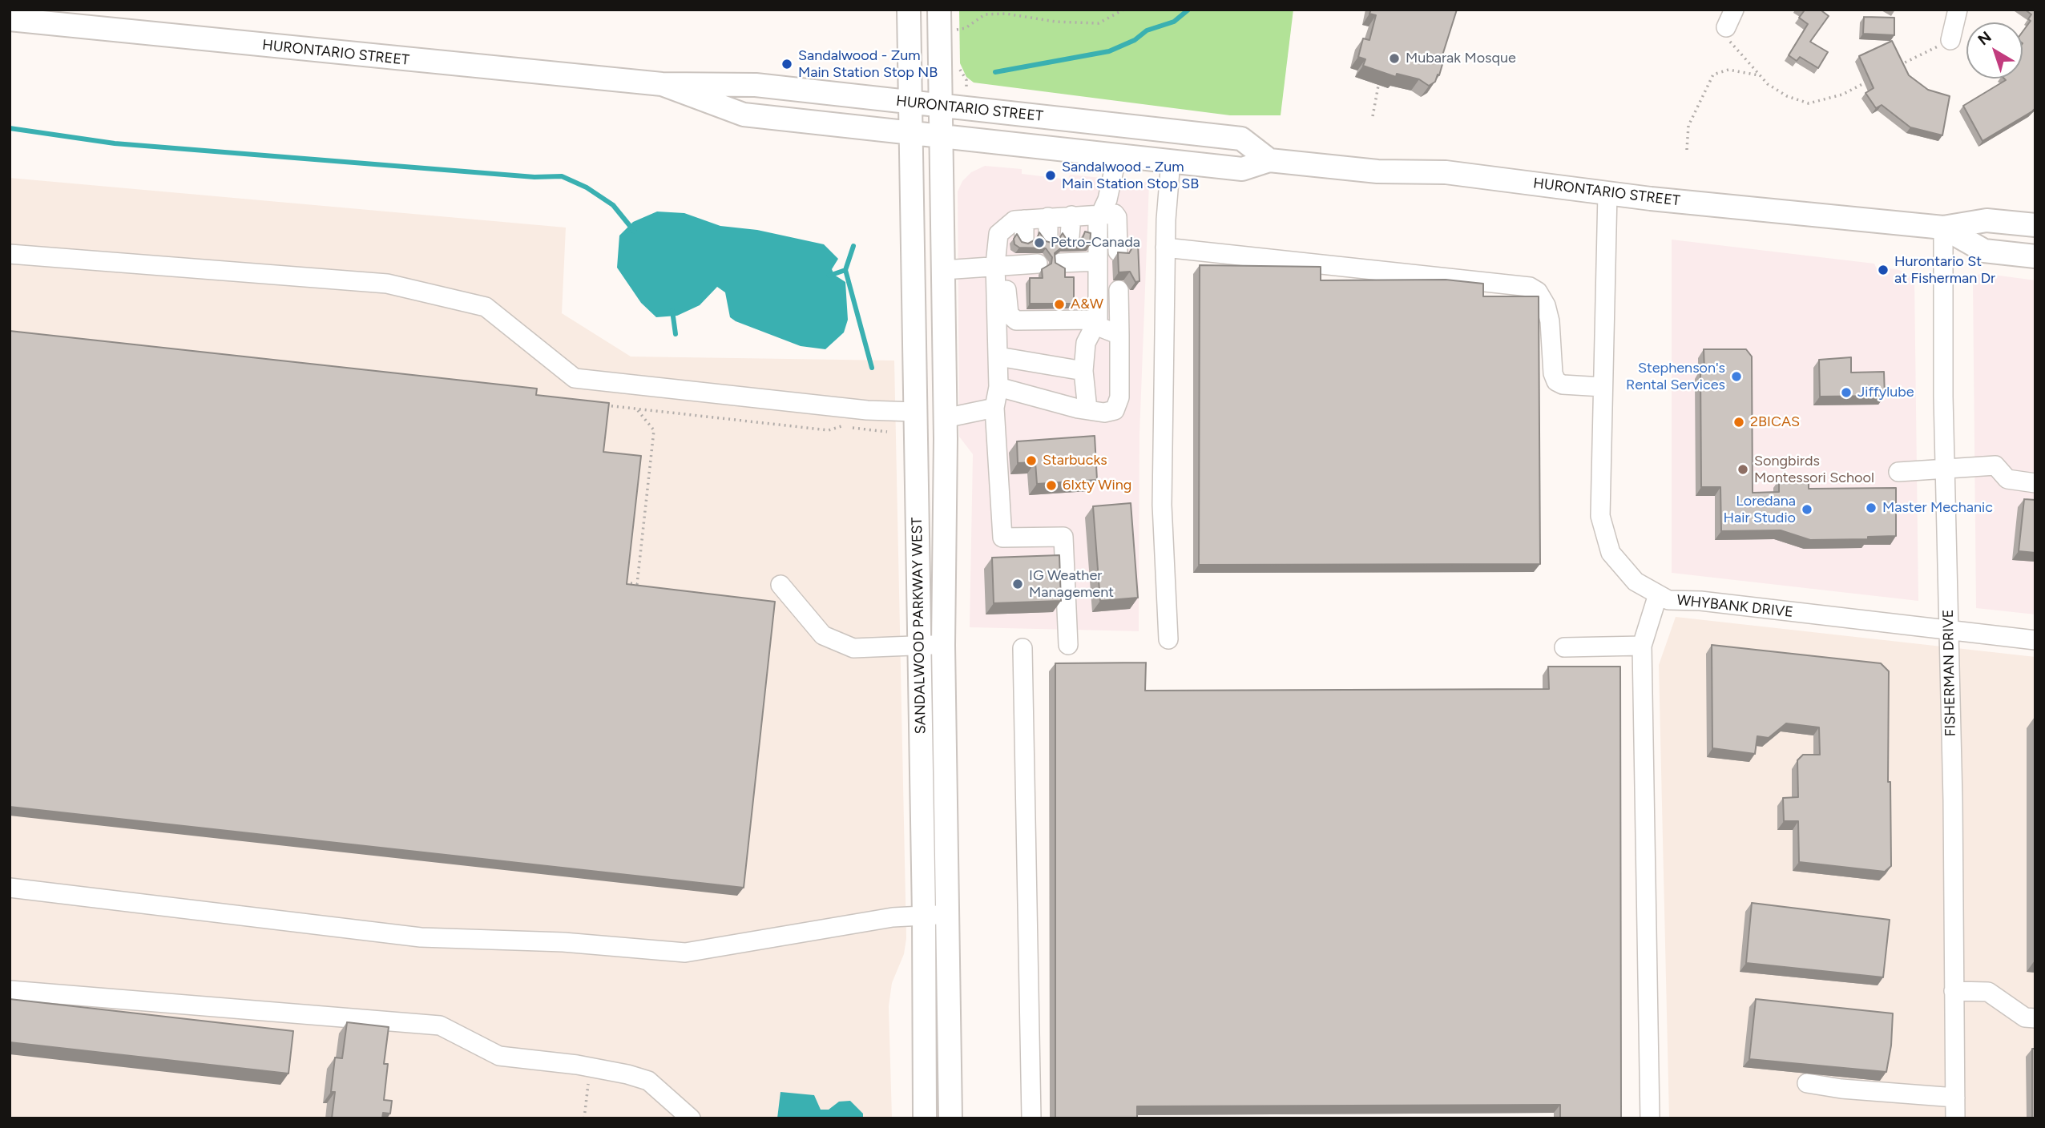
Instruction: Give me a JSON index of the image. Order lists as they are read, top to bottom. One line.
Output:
{"streets":{"main road":["HURONTARIO STREET","SANDALWOOD PARKWAY WEST"],"street":["WHYBANK DRIVE","FISHERMAN DRIVE"]},"crossings":[["HURONTARIO STREET","WHYBANK DRIVE"],["HURONTARIO STREET","SANDALWOOD PARKWAY WEST"],["HURONTARIO STREET","FISHERMAN DRIVE"],["WHYBANK DRIVE","FISHERMAN DRIVE"]],"places":["Mubarak Mosque","Sandalwood - Zum Main Station Stop NB","Sandalwood - Zum Main Station Stop SB","Petro-Canada","Hurontario St at Fisherman Dr","A&W","Stephenson's Rental Services","Jiffylube","2BICAS","Starbucks","Songbirds Montessori School","6Ixty Wing","Master Mechanic","Loredana Hair Studio","IG Weather Management"],"north":"top left"}
